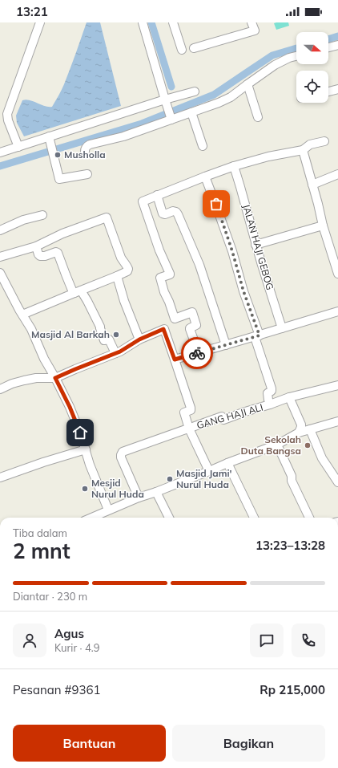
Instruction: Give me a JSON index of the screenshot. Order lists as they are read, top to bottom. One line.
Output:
{"streets":{"street":["JALAN HAJI GEBOG","GANG HAJI ALI"]},"places":["Musholla","Masjid Al Barkah","Sekolah Duta Bangsa","Masjid Jami' Nurul Huda","Mesjid Nurul Huda"],"north":"right","page":{"status":"13:21","heading":["2 mnt","Tiba dalam","13:23–13:28"],"panel":["Agus","Kurir · 4.9","Pesanan #9361","Rp 215,000"],"bar":"Diantar · 230 m","buttons":["Bantuan","Bagikan"]}}
